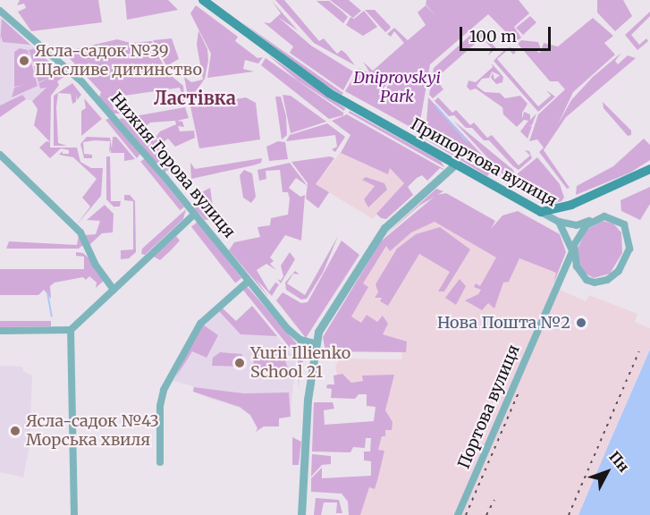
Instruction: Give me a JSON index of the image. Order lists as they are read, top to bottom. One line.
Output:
{"streets":{"main road":["Припортова вулиця"],"street":["Нижня Горова вулиця","Портова вулиця"]},"crossings":[["Припортова вулиця","Портова вулиця"]],"districts":["Ластівка"],"parks":["Dniprovskyi Park"],"places":["Ясла-садок №39 Щасливе дитинство","Нова Пошта №2","Yurii Illienko School 21","Ясла-садок №43 Морська хвиля"],"scale_bar":"100 m","north":"top right"}
